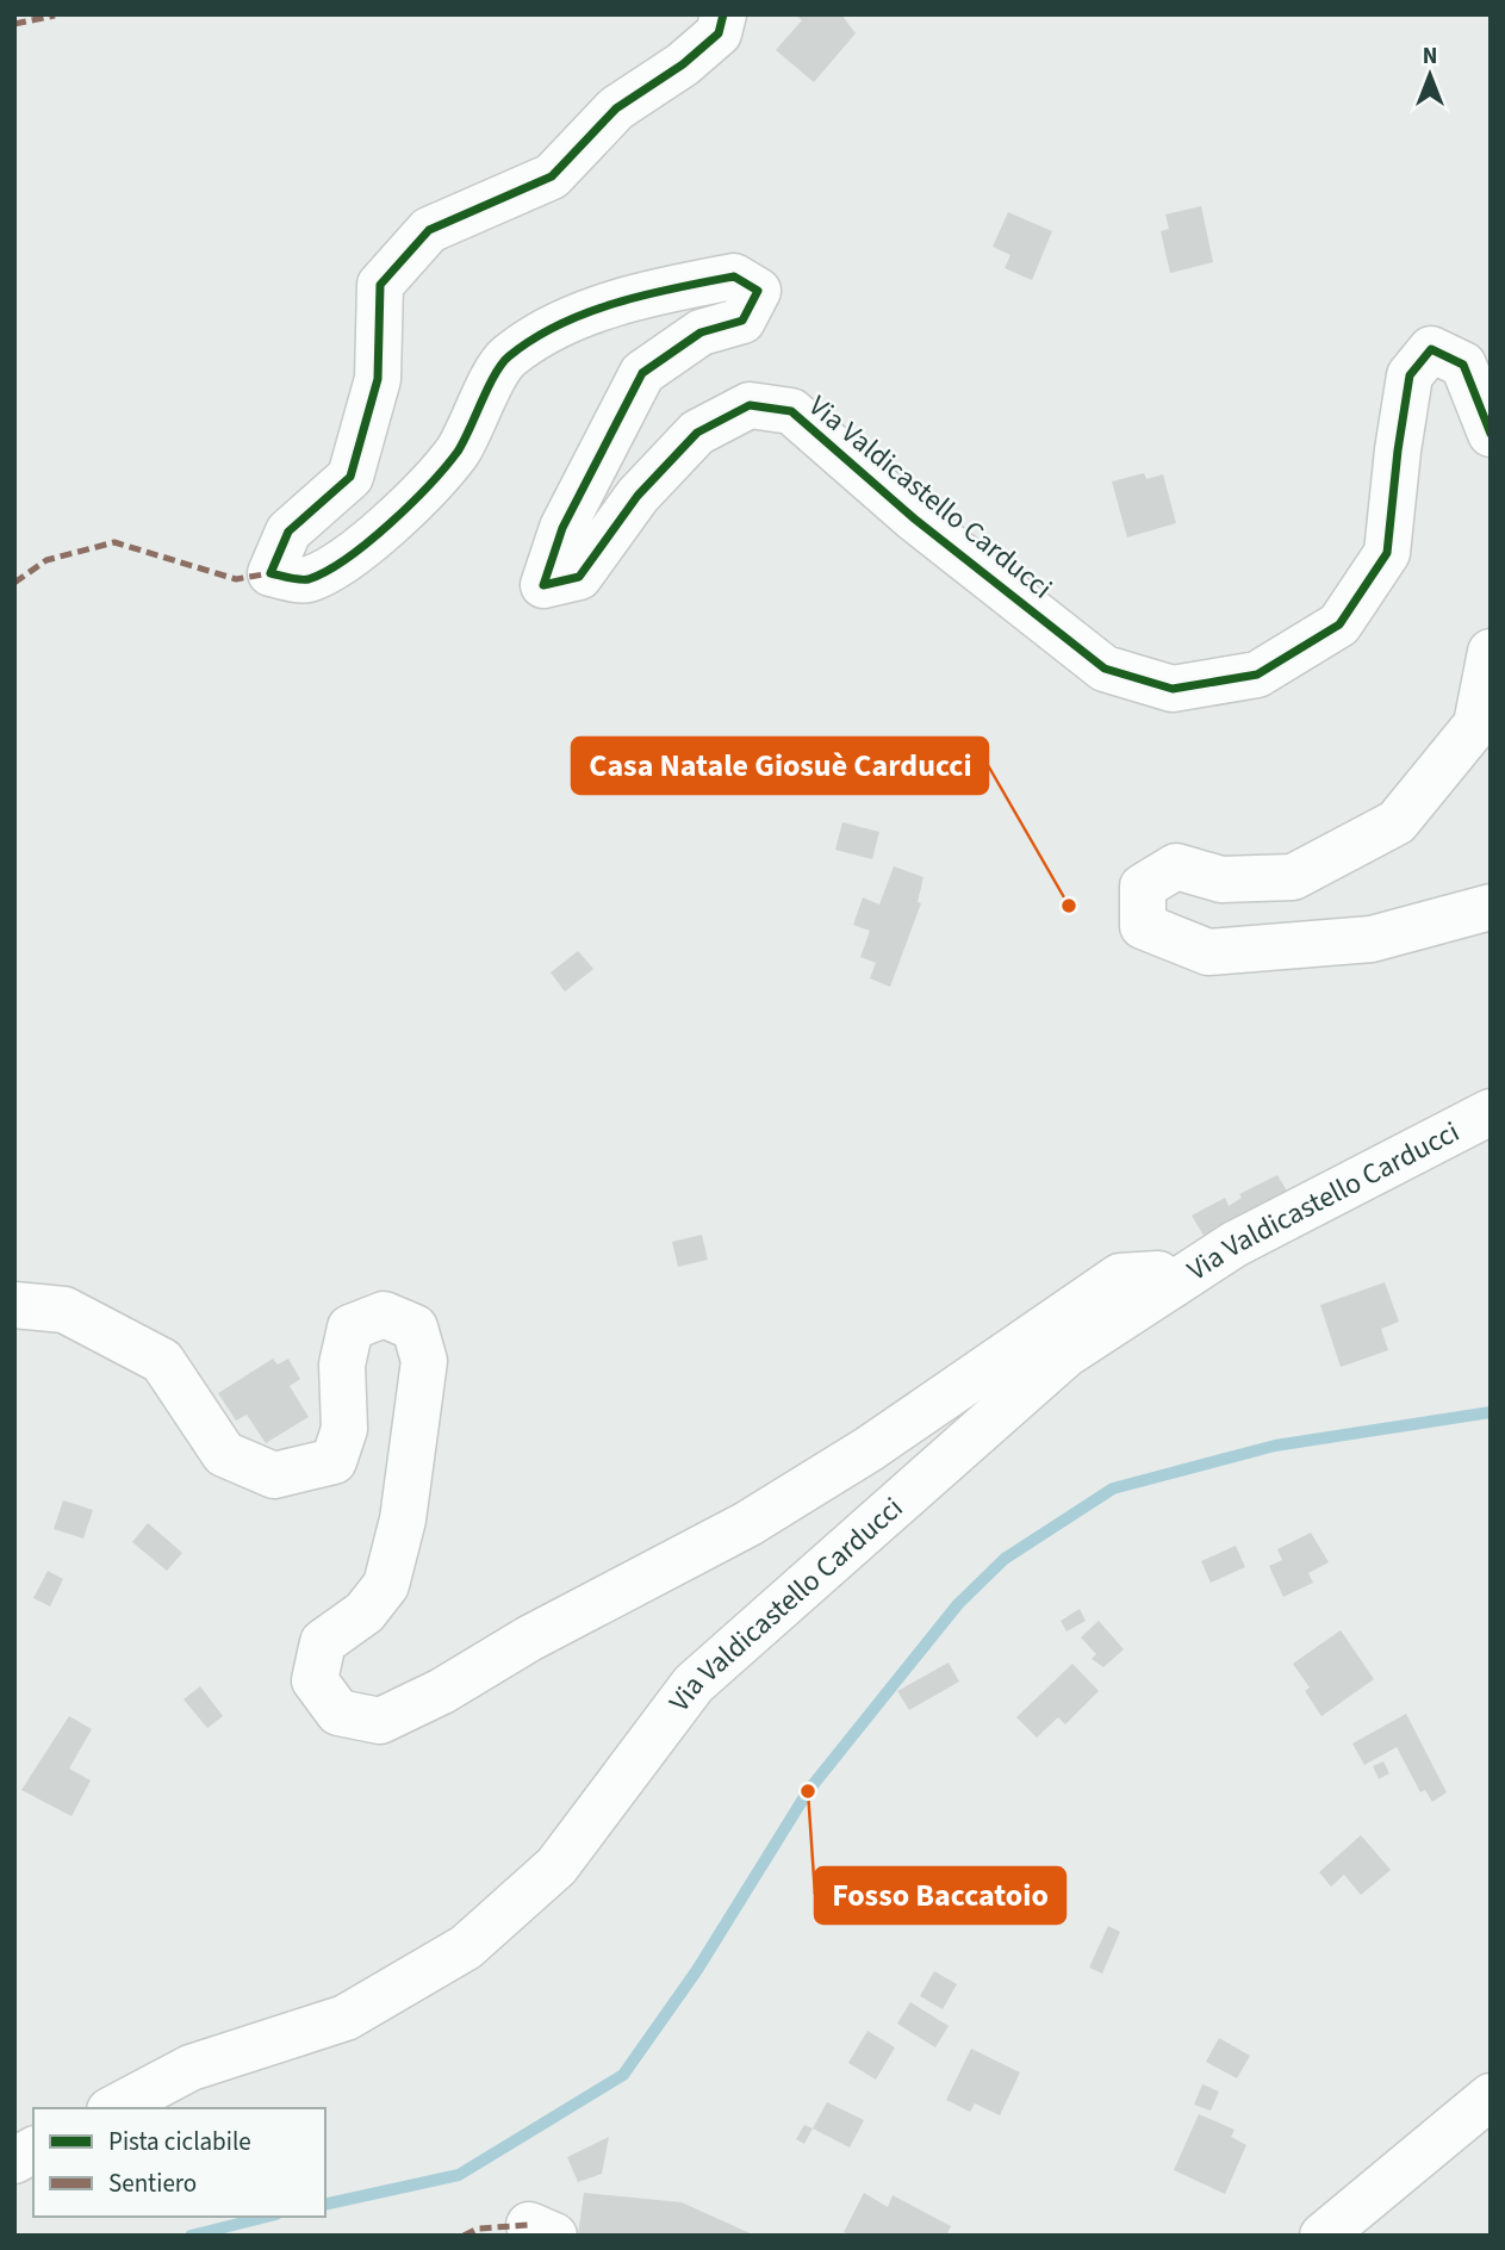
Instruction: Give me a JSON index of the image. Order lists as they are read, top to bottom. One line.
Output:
{"streets":{"street":["Via Valdicastello Carducci"]},"places":["Casa Natale Giosuè Carducci","Fosso Baccatoio"],"legend":["Pista ciclabile","Sentiero"],"north":"top"}
